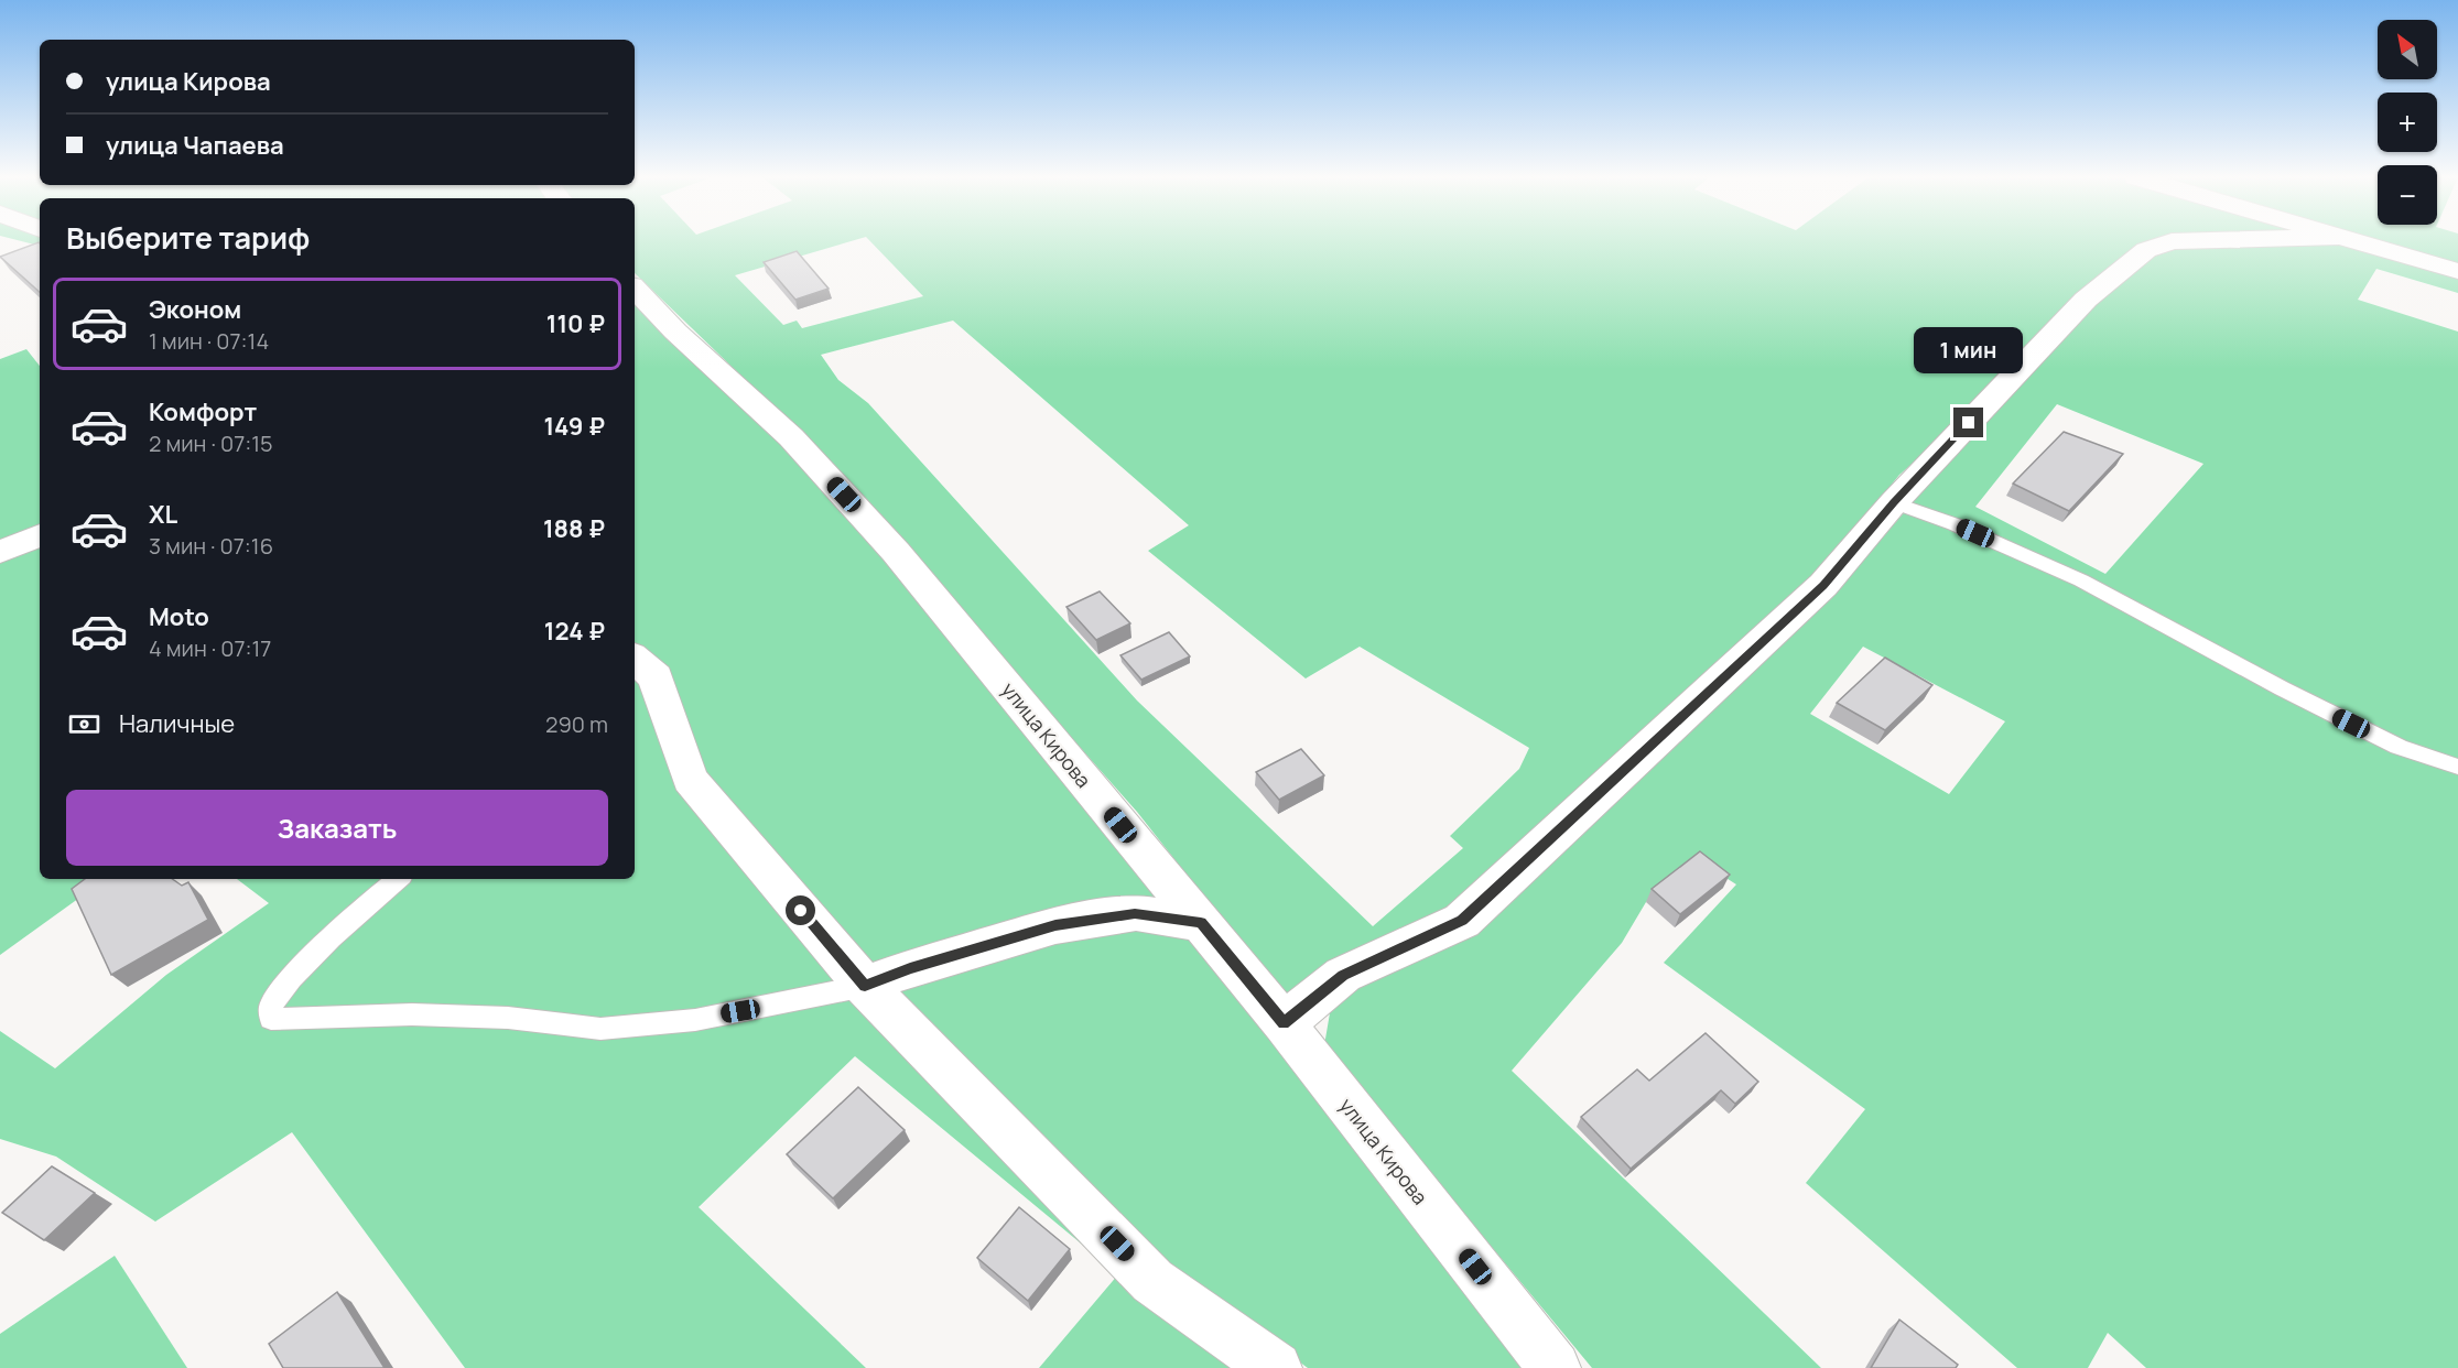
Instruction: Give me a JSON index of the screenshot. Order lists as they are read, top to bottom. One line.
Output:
{"streets":{"street":["улица Кирова"]},"north":"top left","page":{"map_buttons":["+","−"],"banner":["улица Кирова","улица Чапаева"],"heading":"Выберите тариф","list":[{"name":"Эконом","note":"1 мин · 07:14","value":"110 ₽"},{"name":"Комфорт","note":"2 мин · 07:15","value":"149 ₽"},{"name":"XL","note":"3 мин · 07:16","value":"188 ₽"},{"name":"Moto","note":"4 мин · 07:17","value":"124 ₽"}],"bubble":"1 мин","pay":["Наличные","290 m"],"buttons":"Заказать"}}
